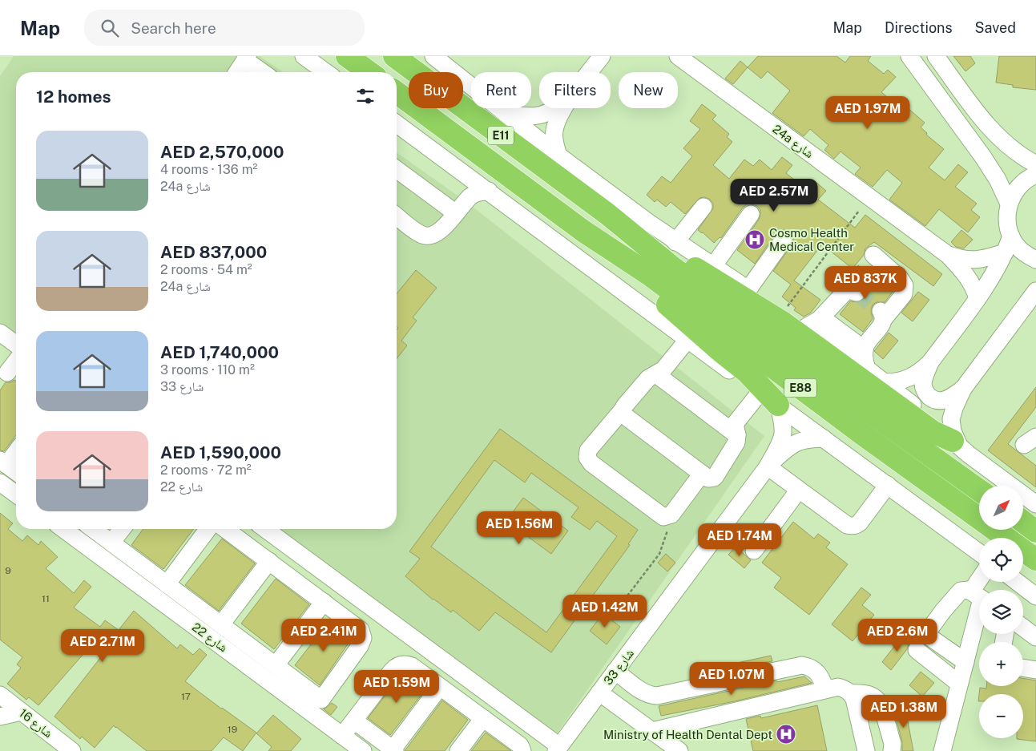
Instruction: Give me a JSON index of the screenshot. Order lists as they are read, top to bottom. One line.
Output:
{"streets":{"highway":["E11","E88"],"street":["24a شارع","شارع 22","شارع 33","شارع 16"]},"crossings":[["E11","E88"]],"places":{"hospital":["Cosmo Health Medical Center","Ministry of Health Dental Dept"]},"house_numbers":["9","11","17","19"],"north":"top right","page":{"header":"Map","search":"Search here","nav":["Map","Directions","Saved"],"chip":["Buy","Rent","Filters","New"],"heading":"12 homes","price":["AED 1.97M","AED 2.57M","AED 837K","AED 1.56M","AED 1.74M","AED 1.42M","AED 2.41M","AED 2.6M","AED 2.71M","AED 1.07M","AED 1.59M","AED 1.38M"],"list":[{"name":"AED 2,570,000","note":"4 rooms · 136 m² · 24a شارع"},{"name":"AED 837,000","note":"2 rooms · 54 m² · 24a شارع"},{"name":"AED 1,740,000","note":"3 rooms · 110 m² · شارع 33"},{"name":"AED 1,590,000","note":"2 rooms · 72 m² · شارع 22"}],"map_buttons":["+","−"]}}
